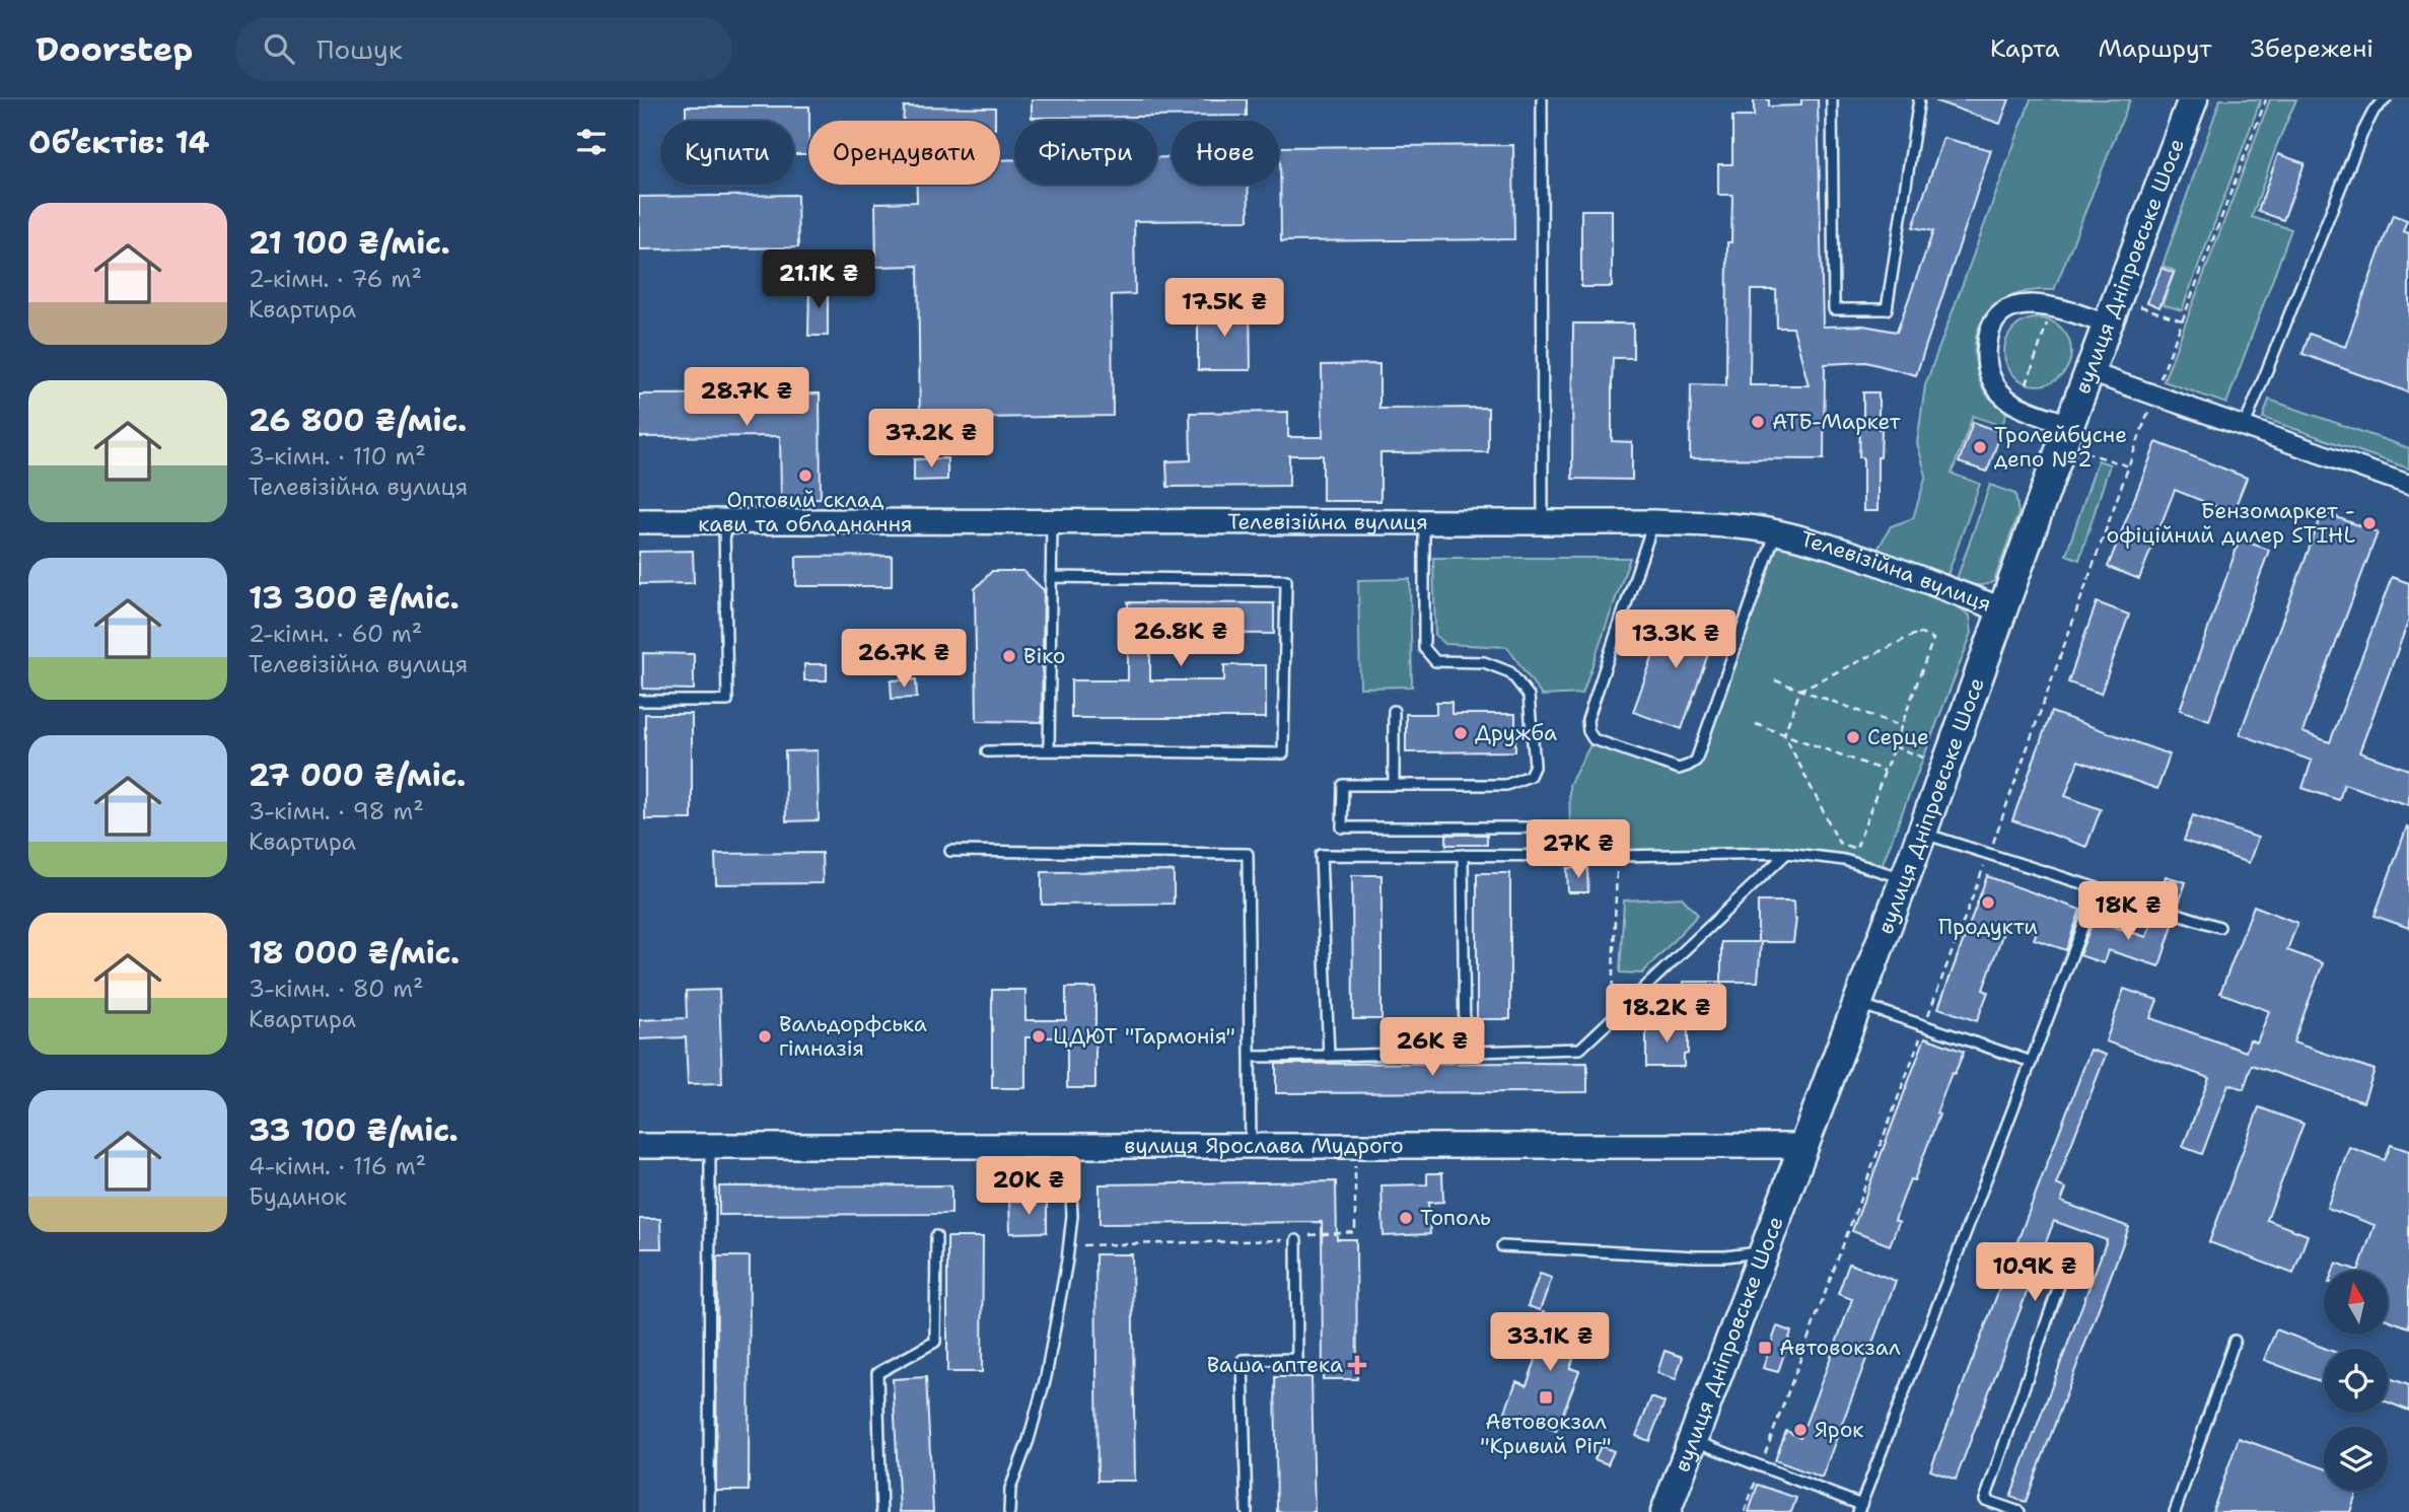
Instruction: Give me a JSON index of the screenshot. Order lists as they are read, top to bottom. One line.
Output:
{"streets":{"main road":["вулиця Дніпровське Шосе"],"street":["Телевізійна вулиця","вулиця Ярослава Мудрого"]},"crossings":[["вулиця Дніпровське Шосе","Телевізійна вулиця"],["вулиця Дніпровське Шосе","вулиця Ярослава Мудрого"]],"places":{"other":["АТБ-Маркет","Тролейбусне депо №2","Оптовий склад кави та обладнання","Бензомаркет - офіційний дилер STIHL","Віко","Дружба","Серце","Продукти","Вальдорфська гімназія","ЦДЮТ \"Гармонія\"","Тополь","Ярок"],"transit":["Автовокзал","Автовокзал \"Кривий Ріг\""],"health":["Ваша аптека"]},"north":"top","page":{"header":"Doorstep","search":"Пошук","nav":["Карта","Маршрут","Збережені"],"heading":"Об’єктів: 14","chip":["Купити","Орендувати","Фільтри","Нове"],"list":[{"name":"21 100 ₴/міс.","note":"2-кімн. · 76 m² · Квартира"},{"name":"26 800 ₴/міс.","note":"3-кімн. · 110 m² · Телевізійна вулиця"},{"name":"13 300 ₴/міс.","note":"2-кімн. · 60 m² · Телевізійна вулиця"},{"name":"27 000 ₴/міс.","note":"3-кімн. · 98 m² · Квартира"},{"name":"18 000 ₴/міс.","note":"3-кімн. · 80 m² · Квартира"},{"name":"33 100 ₴/міс.","note":"4-кімн. · 116 m² · Будинок"}],"price":["21.1K ₴","17.5K ₴","28.7K ₴","37.2K ₴","26.8K ₴","13.3K ₴","26.7K ₴","27K ₴","18K ₴","18.2K ₴","26K ₴","20K ₴","10.9K ₴","33.1K ₴"]}}
